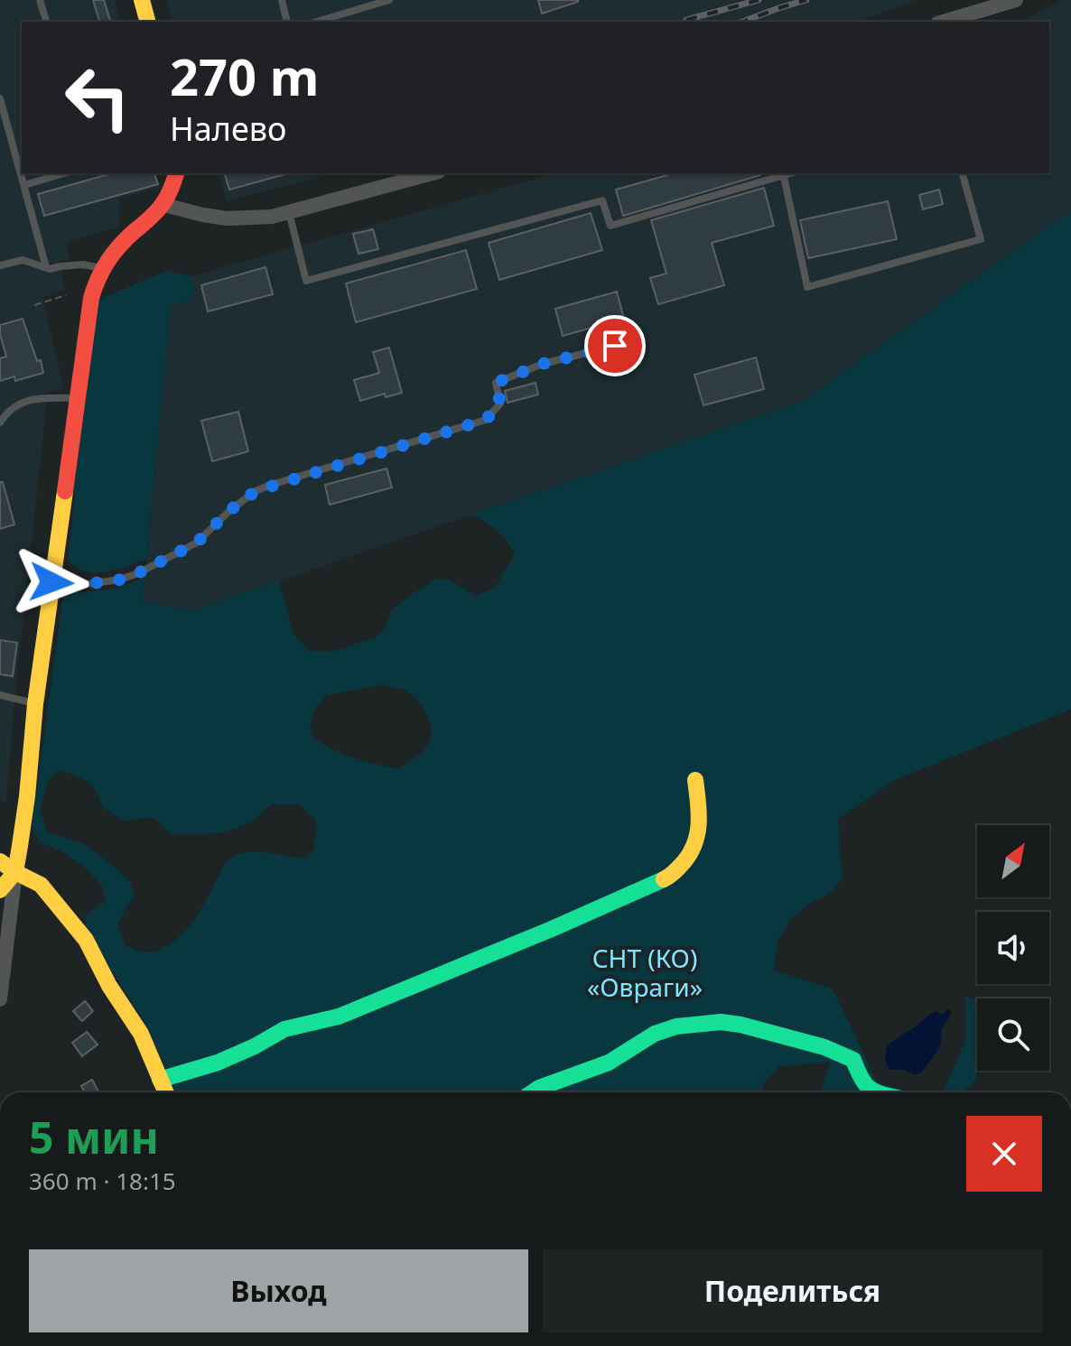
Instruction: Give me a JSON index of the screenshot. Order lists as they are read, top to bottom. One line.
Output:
{"parks":["СНТ (КО) «Овраги»"],"north":"top right","page":{"turn":["270 m","Налево"],"heading":["5 мин","360 m · 18:15"],"buttons":["Выход","Поделиться"]}}
